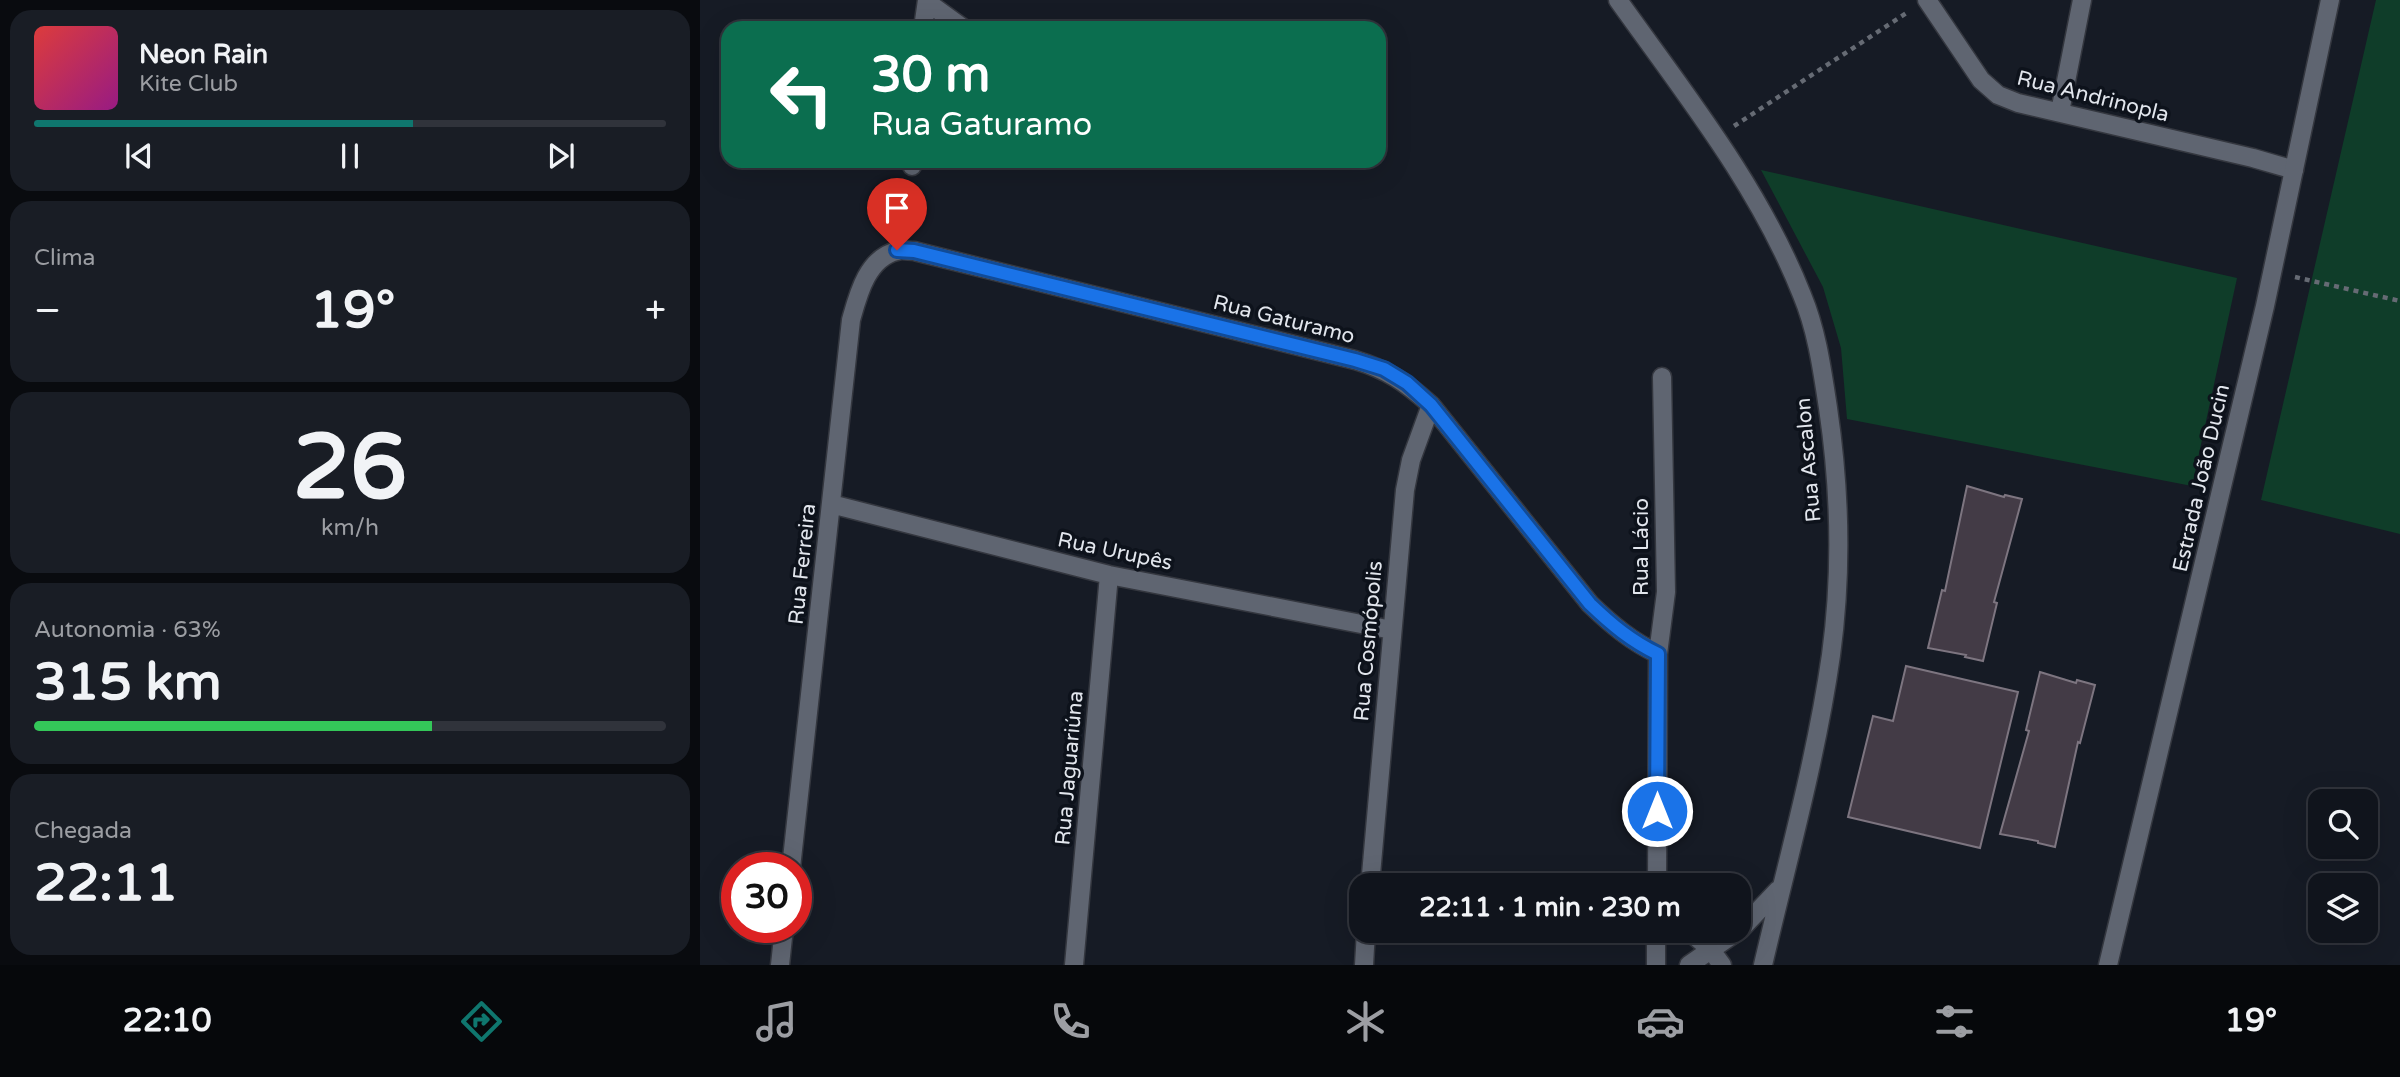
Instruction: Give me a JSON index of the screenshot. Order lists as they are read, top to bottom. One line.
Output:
{"streets":{"street":["Rua Andrinopla","Rua Gaturamo","Rua Ascalon","Estrada João Ducin","Rua Lácio","Rua Urupês","Rua Ferreira","Rua Cosmópolis","Rua Jaguariúna"]},"crossings":[["Rua Andrinopla","Estrada João Ducin"],["Rua Gaturamo","Rua Lácio"],["Rua Gaturamo","Rua Ferreira"],["Rua Gaturamo","Rua Cosmópolis"],["Rua Urupês","Rua Ferreira"],["Rua Urupês","Rua Cosmópolis"],["Rua Urupês","Rua Jaguariúna"]],"page":{"turn":["30 m","Rua Gaturamo"],"song":["Neon Rain","Kite Club"],"tile":["Clima",["26","km/h"],["Autonomia · 63%","315 km"],["Chegada","22:11"]],"heat":["−","19°","+"],"limit":"30","trip":"22:11 · 1 min · 230 m","tabs":["22:10","19°"]}}
